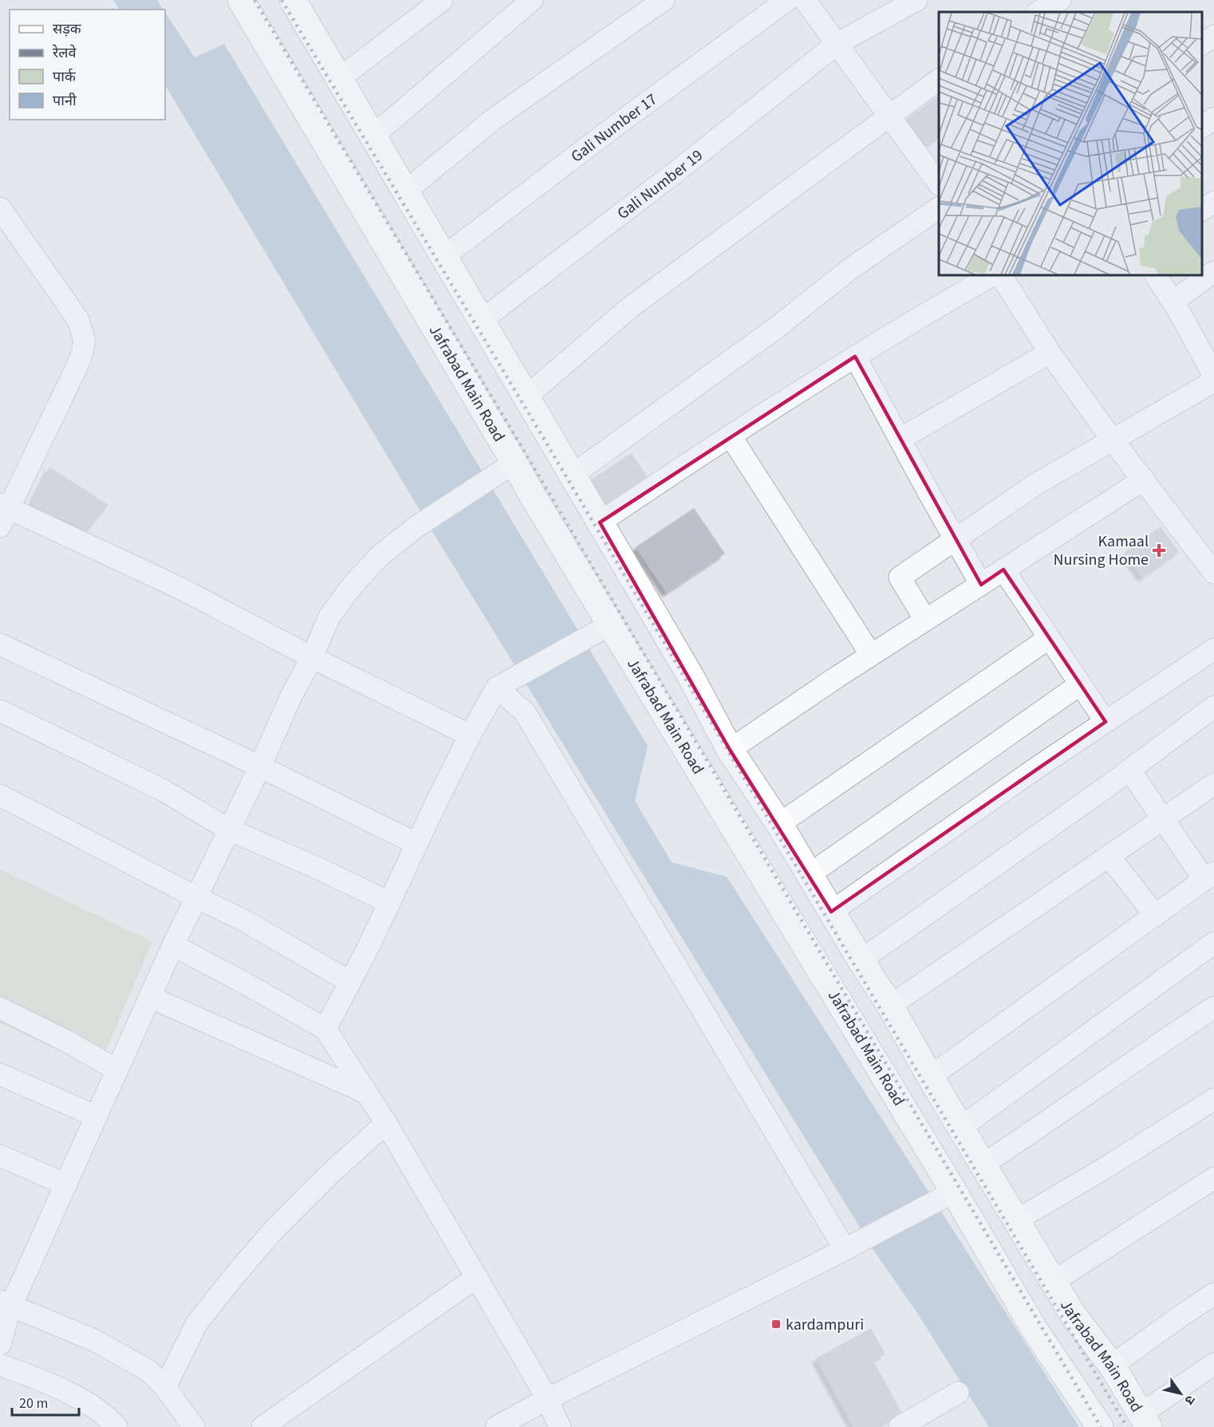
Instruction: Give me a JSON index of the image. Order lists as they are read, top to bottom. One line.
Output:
{"streets":{"main road":["Jafrabad Main Road"],"street":["Gali Number 17","Gali Number 19"]},"crossings":[["Gali Number 17","Jafrabad Main Road"],["Gali Number 19","Jafrabad Main Road"]],"places":{"health":["Kamaal Nursing Home"],"transit":["kardampuri"]},"legend":["सड़क","रेलवे","पार्क","पानी"],"scale_bar":"20 m","north":"bottom right"}
